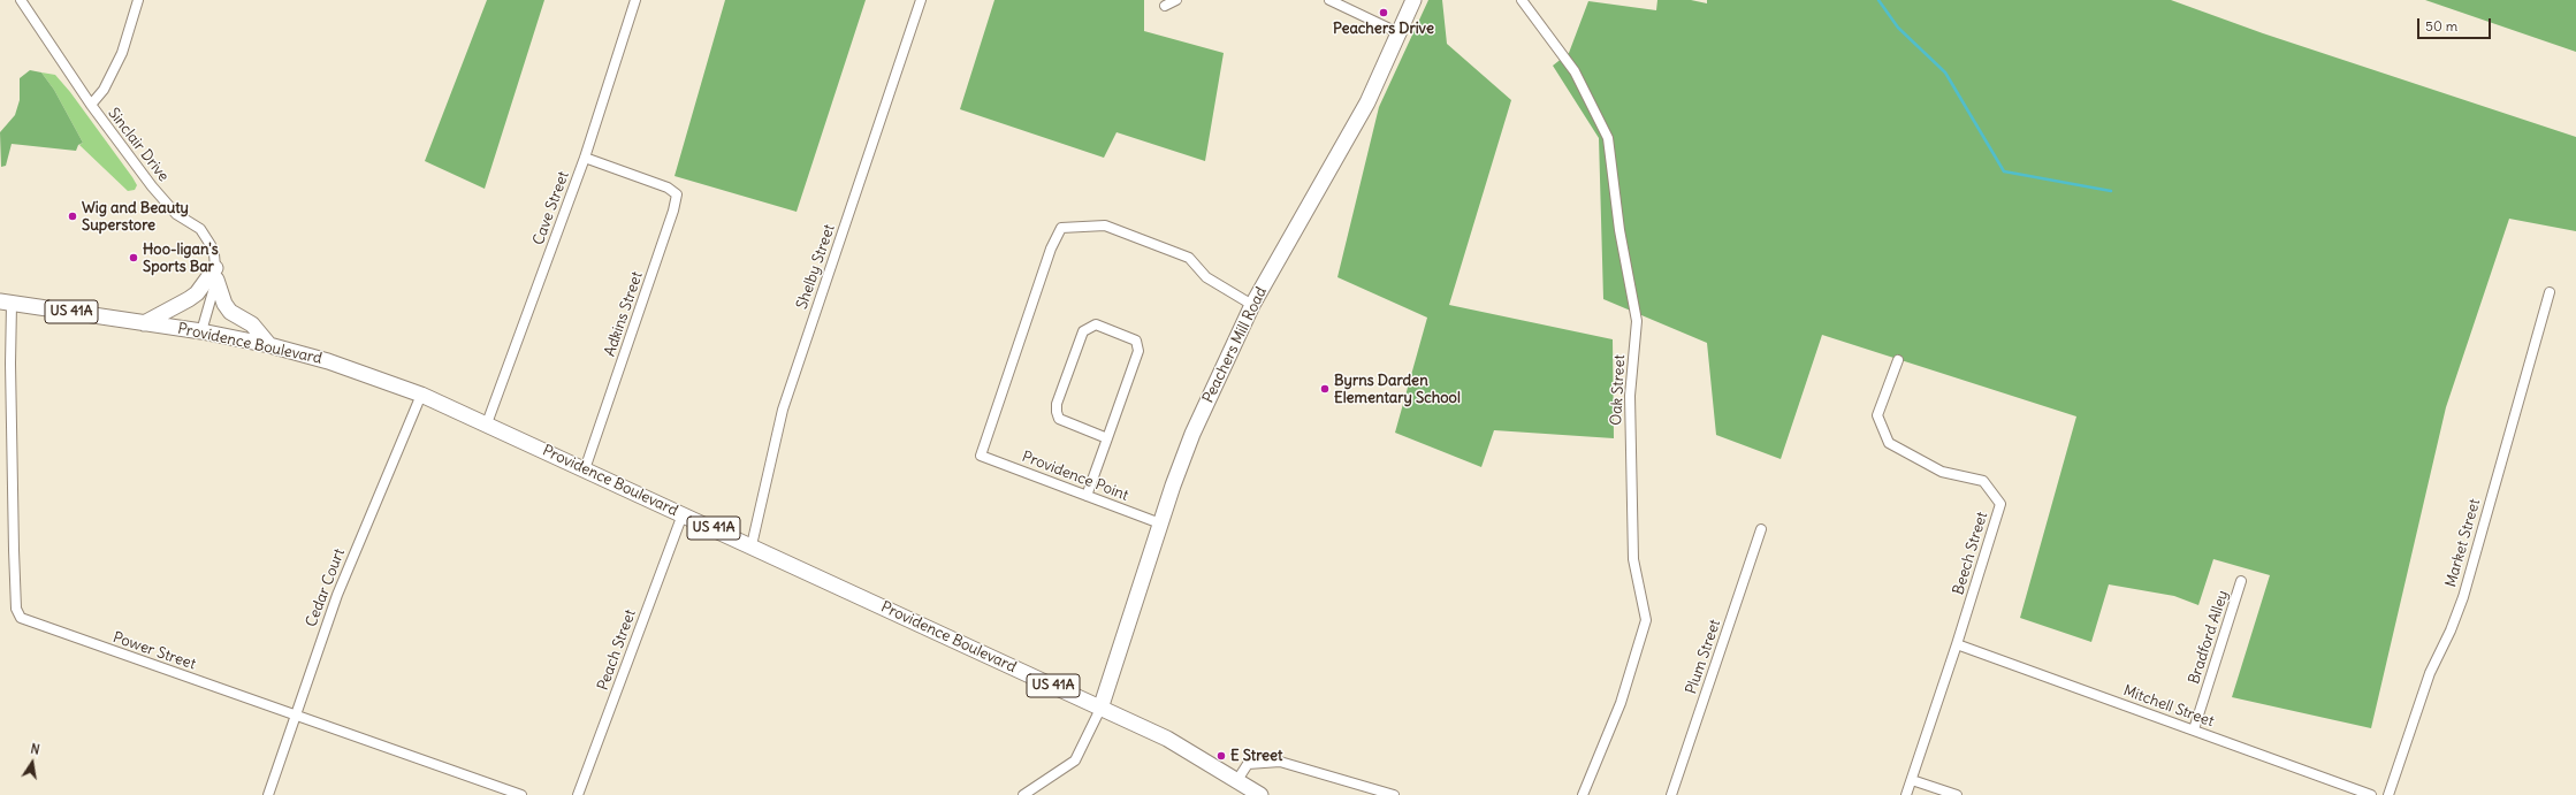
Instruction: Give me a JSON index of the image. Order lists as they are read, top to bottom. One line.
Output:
{"streets":{"main road":["US 41A","Providence Boulevard","Peachers Mill Road"],"street":["Sinclair Drive","Cave Street","Shelby Street","Adkins Street","Oak Street","Providence Point","Market Street","Beech Street","Cedar Court","Bradford Alley","Peach Street","Power Street","Plum Street","Mitchell Street"]},"crossings":[["Sinclair Drive","Providence Boulevard"],["Cave Street","Adkins Street"],["Cave Street","Providence Boulevard"],["Shelby Street","Providence Boulevard"],["Adkins Street","Providence Boulevard"],["Providence Boulevard","Peachers Mill Road"],["Providence Boulevard","Cedar Court"],["Providence Boulevard","Peach Street"],["Providence Boulevard","Power Street"],["Peachers Mill Road","Providence Point"],["Beech Street","Mitchell Street"],["Cedar Court","Power Street"],["Bradford Alley","Mitchell Street"]],"places":["Peachers Drive","Wig and Beauty Superstore","Hoo-ligan's Sports Bar","Byrns Darden Elementary School","E Street"],"scale_bar":"50 m","north":"top"}
